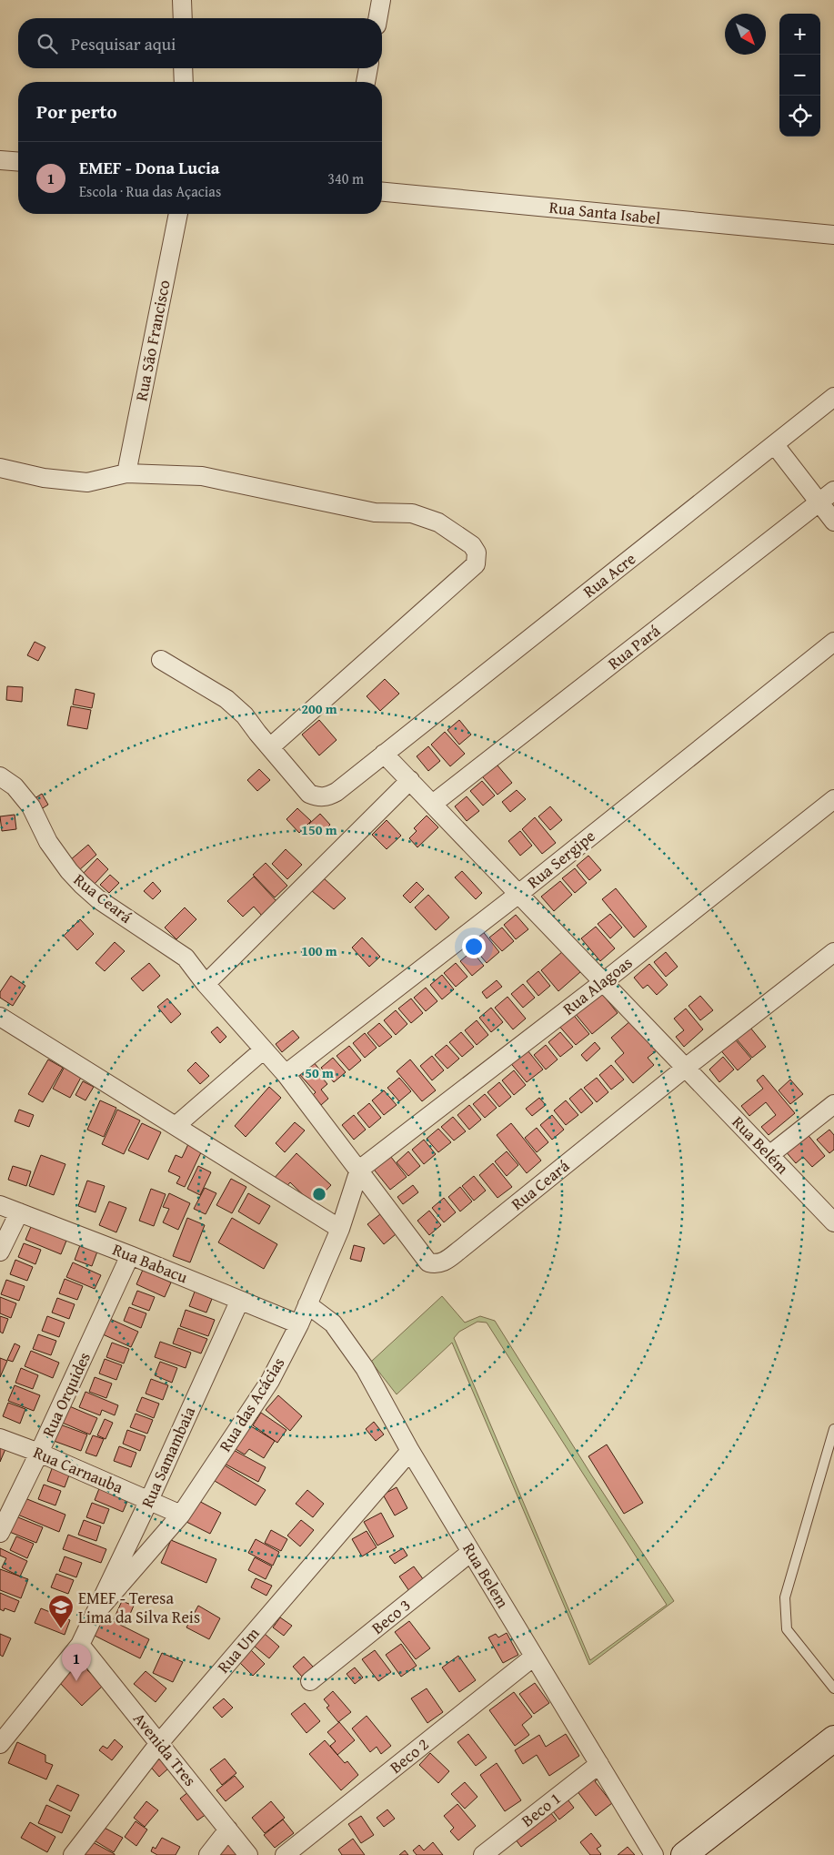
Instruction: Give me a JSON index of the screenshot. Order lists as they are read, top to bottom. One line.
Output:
{"streets":{"street":["Rua Santa Isabel","Rua São Francisco","Rua Acre","Rua Pará","Rua Sergipe","Rua Ceará","Rua Alagoas","Rua Belém","Rua Babacu","Rua Orquides","Rua das Acácias","Rua Samambaia","Rua Carnauba","Rua Belem","Beco 3","Rua Um","Avenida Tres","Beco 2","Beco 1"]},"crossings":[["Rua Acre","Rua Belém"],["Rua Pará","Rua Belém"],["Rua Sergipe","Rua Ceará"],["Rua Sergipe","Rua Belém"],["Rua Ceará","Rua Alagoas"],["Rua Ceará","Rua Belém"],["Rua Ceará","Rua das Acácias"],["Rua Alagoas","Rua Belém"],["Rua Alagoas","Rua das Acácias"],["Rua Babacu","Rua Orquides"],["Rua Babacu","Rua das Acácias"],["Rua Babacu","Rua Samambaia"],["Rua Orquides","Rua Carnauba"],["Rua das Acácias","Rua Samambaia"],["Rua das Acácias","Rua Carnauba"],["Rua das Acácias","Rua Belem"],["Rua Samambaia","Rua Carnauba"],["Rua Belem","Beco 3"],["Rua Belem","Rua Um"],["Rua Belem","Beco 2"],["Rua Belem","Beco 1"],["Rua Um","Avenida Tres"]],"places":{"school or university":["EMEF - Teresa Lima da Silva Reis"]},"north":"bottom right","page":{"map_buttons":["+","−"],"search":"Pesquisar aqui","heading":"Por perto","list":[{"mark":"1","name":"EMEF - Dona Lucia","note":"Escola · Rua das Açacias","value":"340 m"}],"pins":"1"},"rings":["200 m","150 m","100 m","50 m"]}
